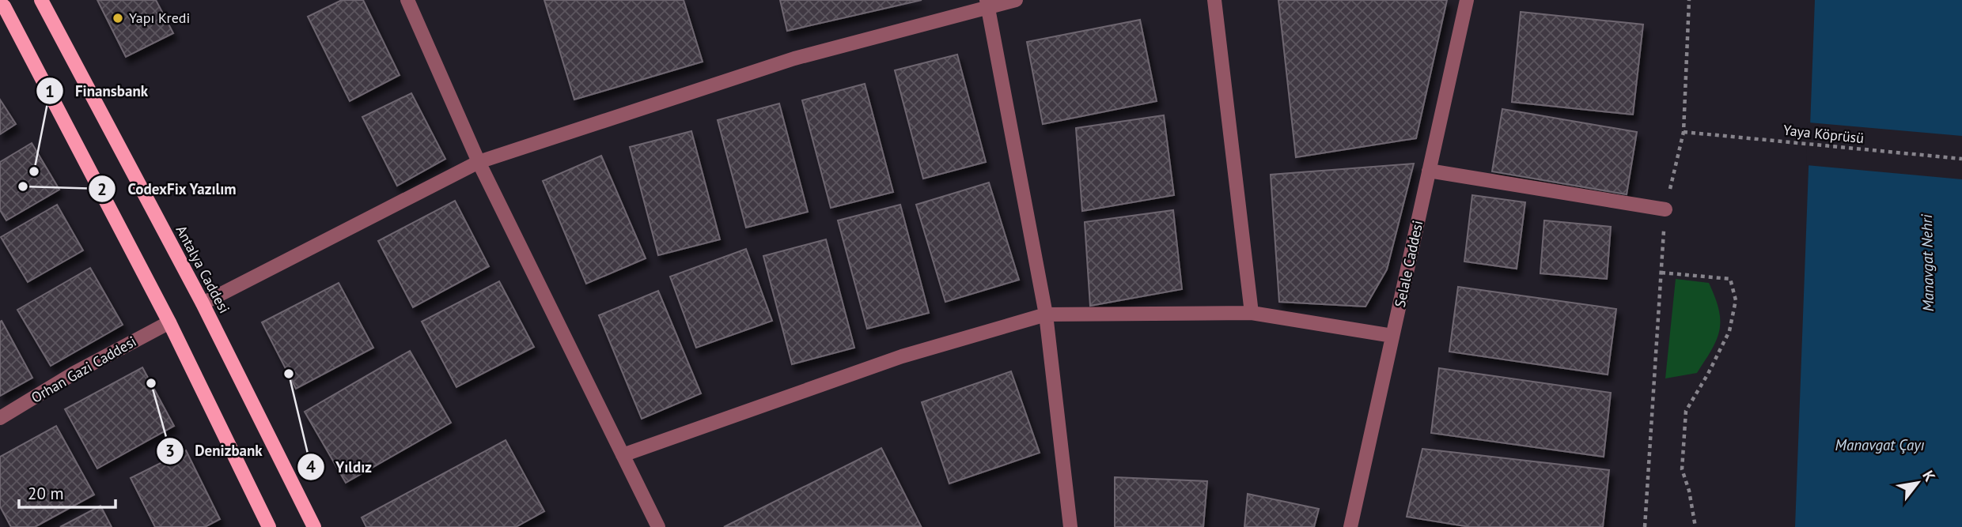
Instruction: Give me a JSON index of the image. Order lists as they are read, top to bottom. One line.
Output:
{"streets":{"main road":["Antalya Caddesi"],"street":["Selale Caddesi","Orhan Gazi Caddesi"],"path":["Yaya Köprüsü"]},"water":["Manavgat Nehri","Manavgat Çayı"],"places":["Yapı Kredi","Finansbank","CodexFix Yazılım","Yıldız","Denizbank"],"scale_bar":"20 m","north":"top right"}
